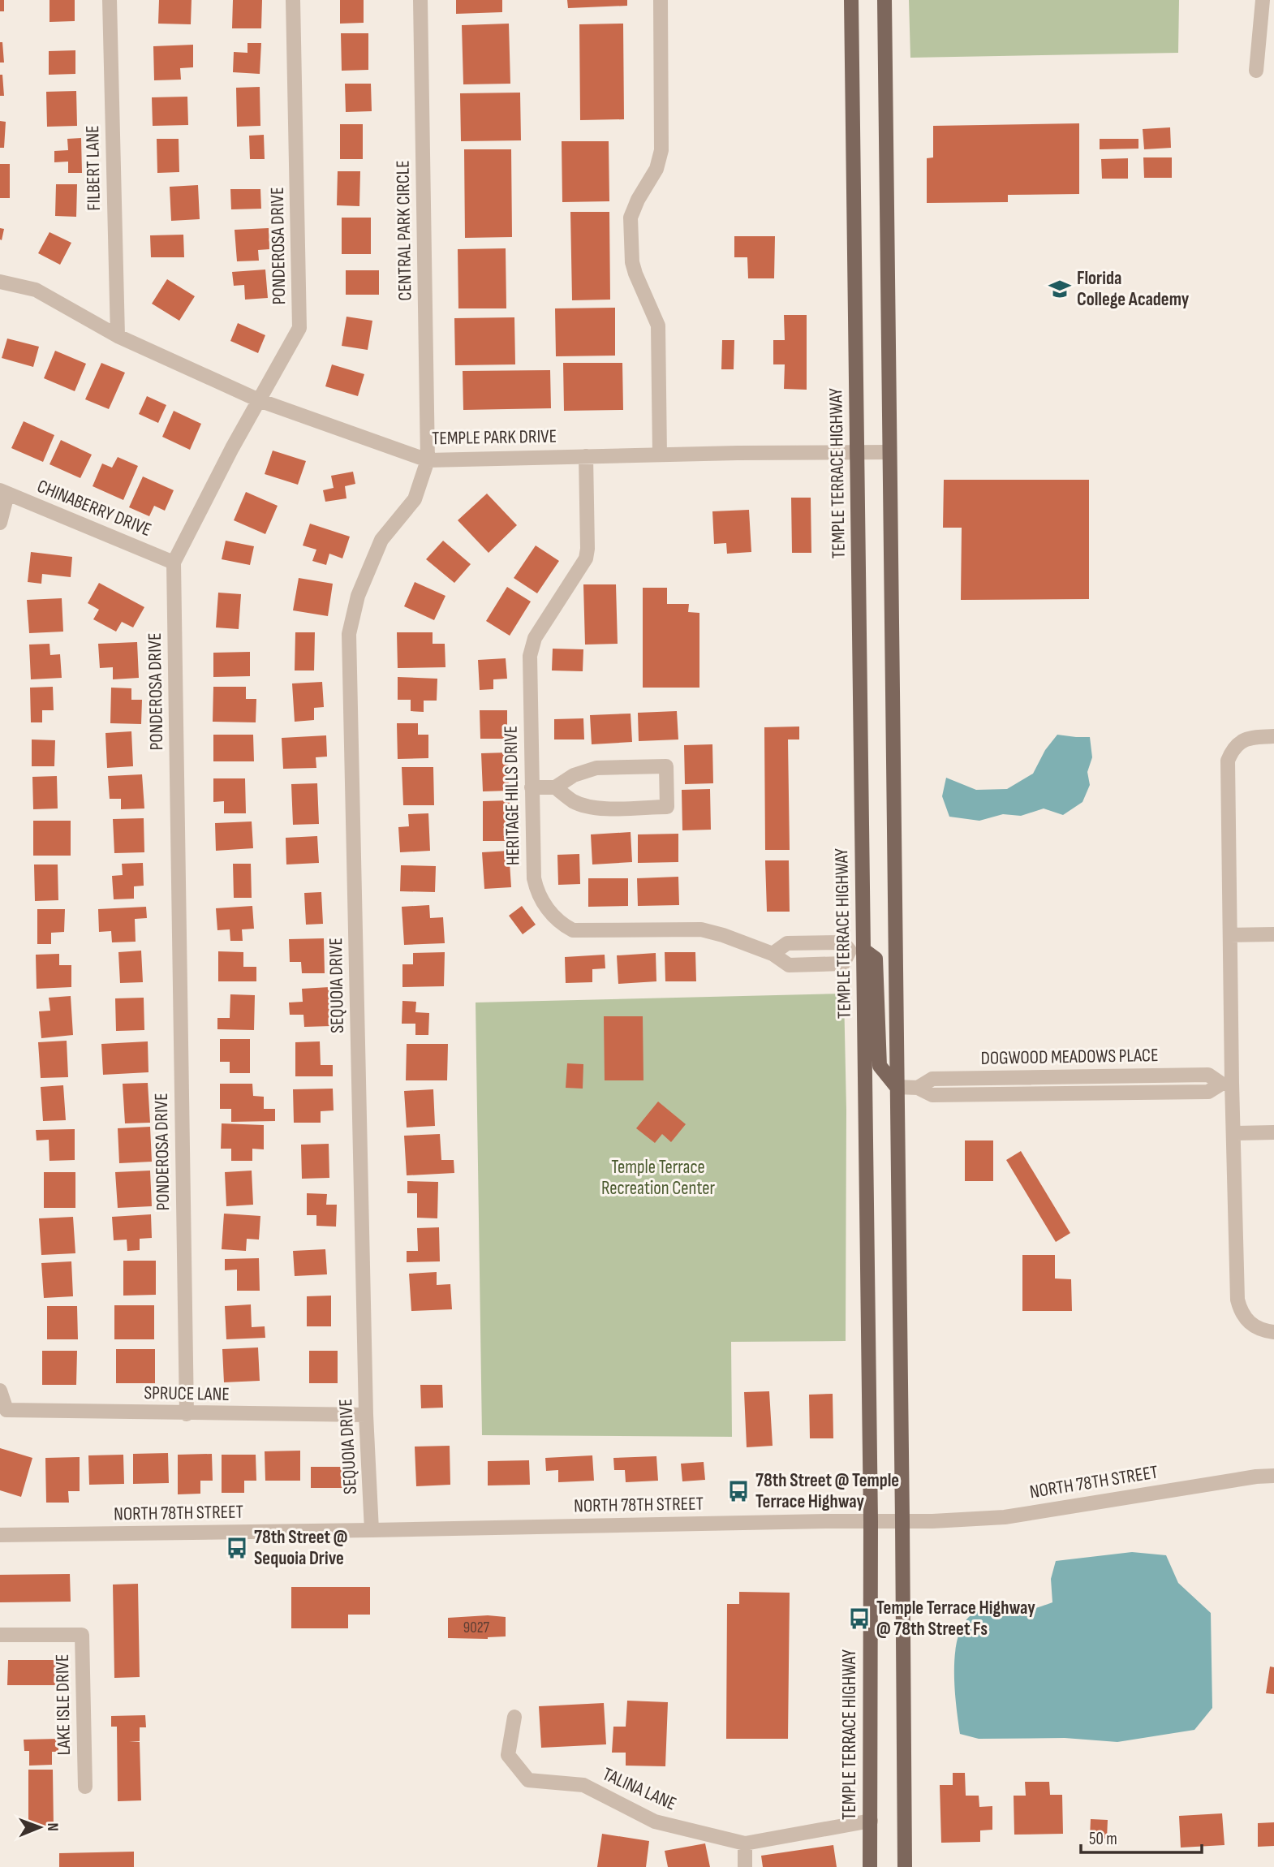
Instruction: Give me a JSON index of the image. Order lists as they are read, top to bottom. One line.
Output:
{"streets":{"main road":["TEMPLE TERRACE HIGHWAY"],"street":["FILBERT LANE","CENTRAL PARK CIRCLE","PONDEROSA DRIVE","TEMPLE PARK DRIVE","CHINABERRY DRIVE","HERITAGE HILLS DRIVE","SEQUOIA DRIVE","DOGWOOD MEADOWS PLACE","SPRUCE LANE","NORTH 78TH STREET","LAKE ISLE DRIVE","TALINA LANE"]},"crossings":[["FILBERT LANE","TEMPLE PARK DRIVE"],["CENTRAL PARK CIRCLE","TEMPLE PARK DRIVE"],["CENTRAL PARK CIRCLE","SEQUOIA DRIVE"],["PONDEROSA DRIVE","TEMPLE PARK DRIVE"],["PONDEROSA DRIVE","CHINABERRY DRIVE"],["PONDEROSA DRIVE","SPRUCE LANE"],["TEMPLE PARK DRIVE","TEMPLE TERRACE HIGHWAY"],["TEMPLE PARK DRIVE","HERITAGE HILLS DRIVE"],["TEMPLE PARK DRIVE","SEQUOIA DRIVE"],["TEMPLE TERRACE HIGHWAY","HERITAGE HILLS DRIVE"],["TEMPLE TERRACE HIGHWAY","NORTH 78TH STREET"],["TEMPLE TERRACE HIGHWAY","TALINA LANE"],["SEQUOIA DRIVE","SPRUCE LANE"],["SEQUOIA DRIVE","NORTH 78TH STREET"]],"parks":["Temple Terrace Recreation Center"],"places":{"school or university":["Florida College Academy"],"bus stop":["78th Street @ Temple Terrace Highway","78th Street @ Sequoia Drive","Temple Terrace Highway @ 78th Street Fs"]},"house_numbers":["9027"],"scale_bar":"50 m","north":"right"}
